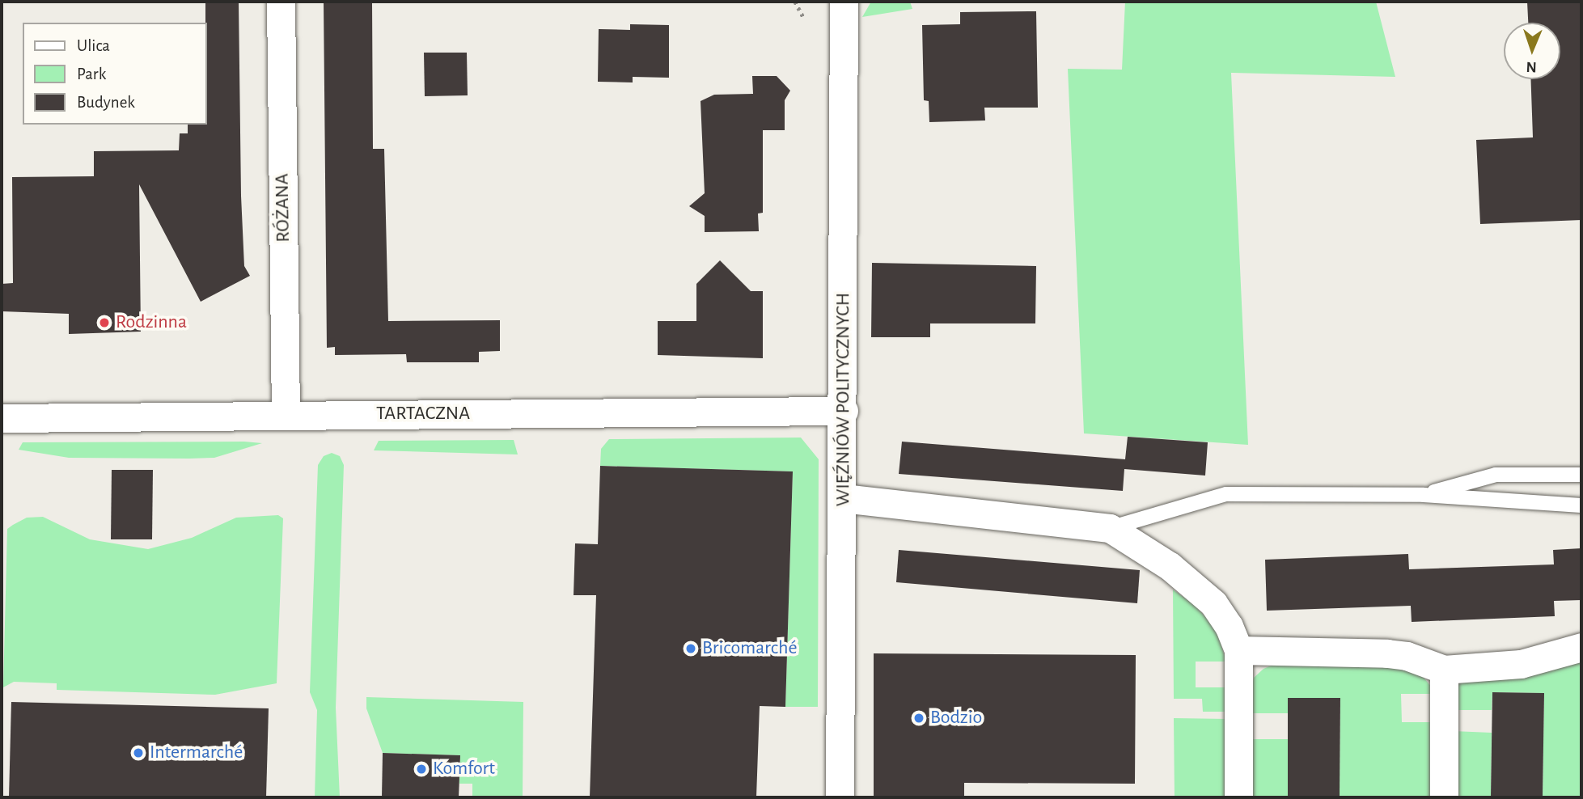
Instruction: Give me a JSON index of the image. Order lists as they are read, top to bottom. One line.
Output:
{"streets":{"street":["RÓŻANA","WIĘŹNIÓW POLITYCZNYCH","TARTACZNA"]},"crossings":[["RÓŻANA","TARTACZNA"],["WIĘŹNIÓW POLITYCZNYCH","TARTACZNA"]],"places":["Rodzinna","Bricomarché","Bodzio","Intermarché","Komfort"],"legend":["Ulica","Park","Budynek"],"north":"bottom"}
